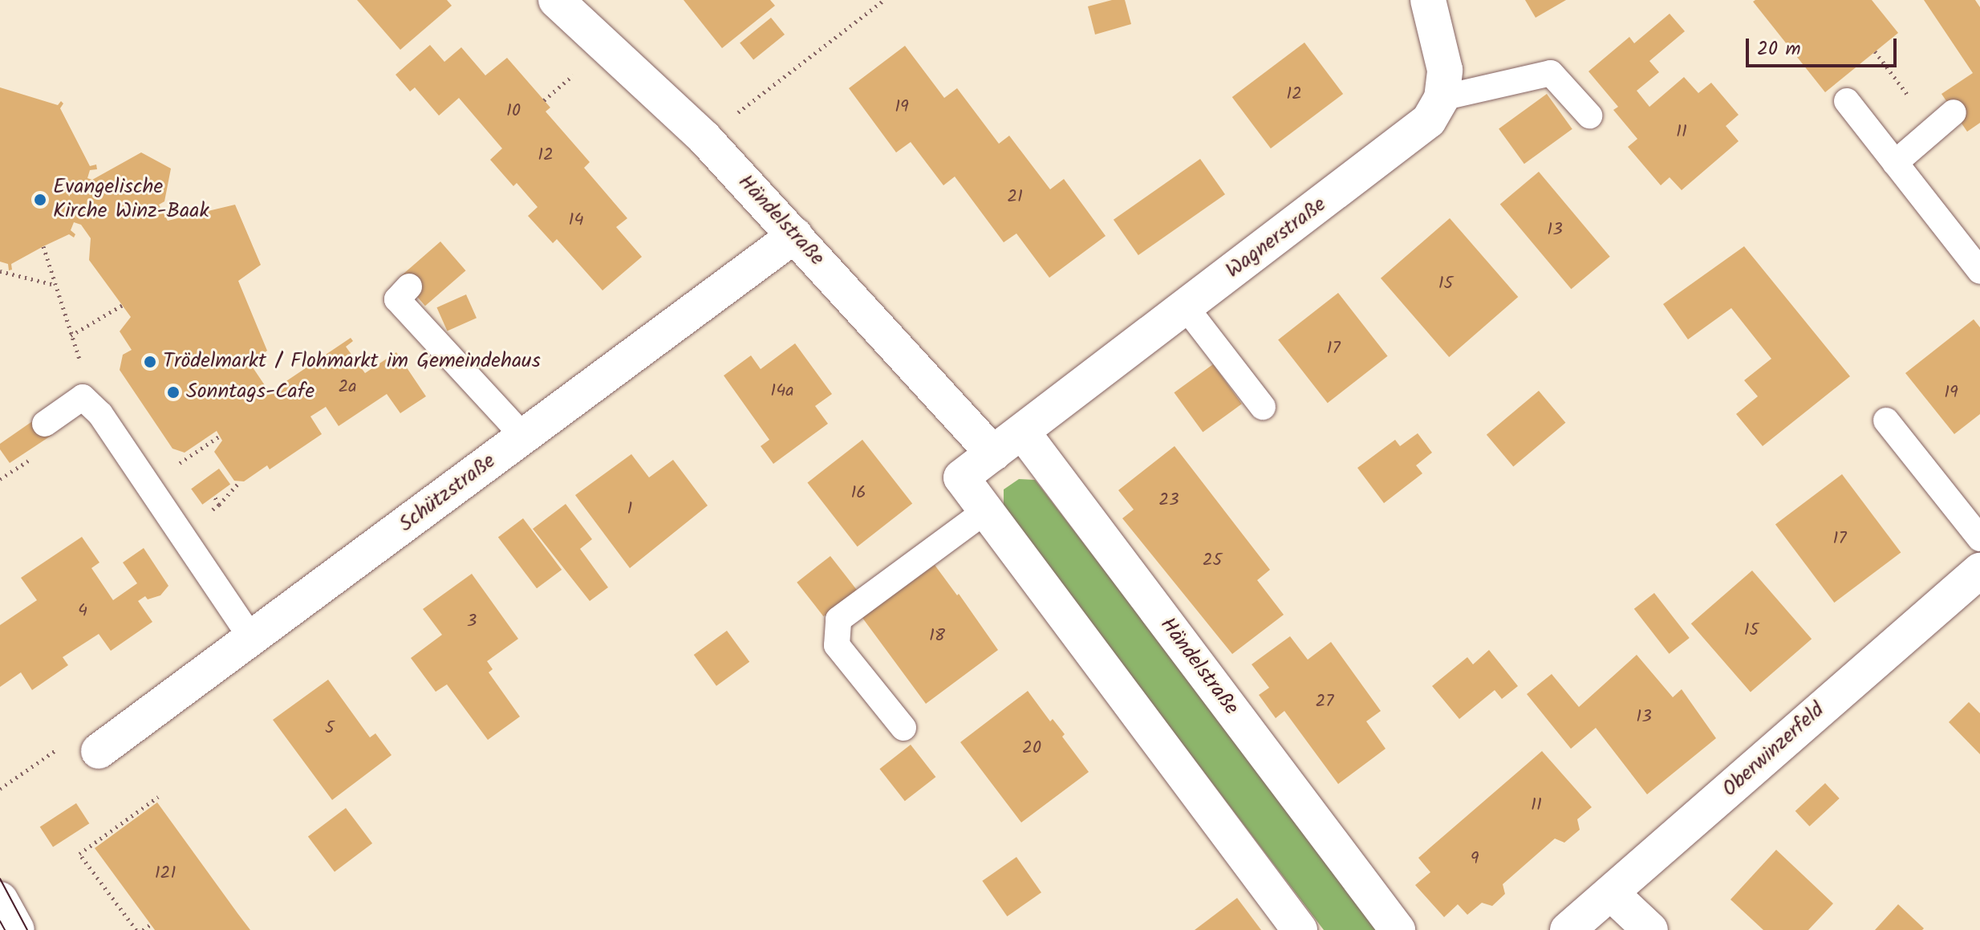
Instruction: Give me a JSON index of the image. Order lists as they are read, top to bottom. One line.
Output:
{"streets":{"street":["Händelstraße","Wagnerstraße","Schützstraße","Oberwinzerfeld"]},"crossings":[["Händelstraße","Wagnerstraße"],["Händelstraße","Schützstraße"]],"places":["Evangelische Kirche Winz-Baak","Trödelmarkt / Flohmarkt im Gemeindehaus","Sonntags-Cafe"],"house_numbers":["12","19","10","11","12","21","14","13","15","17","2a","14a","19","16","23","1","17","25","4","3","15","18","27","13","5","20","11","9","121"],"scale_bar":"20 m"}
